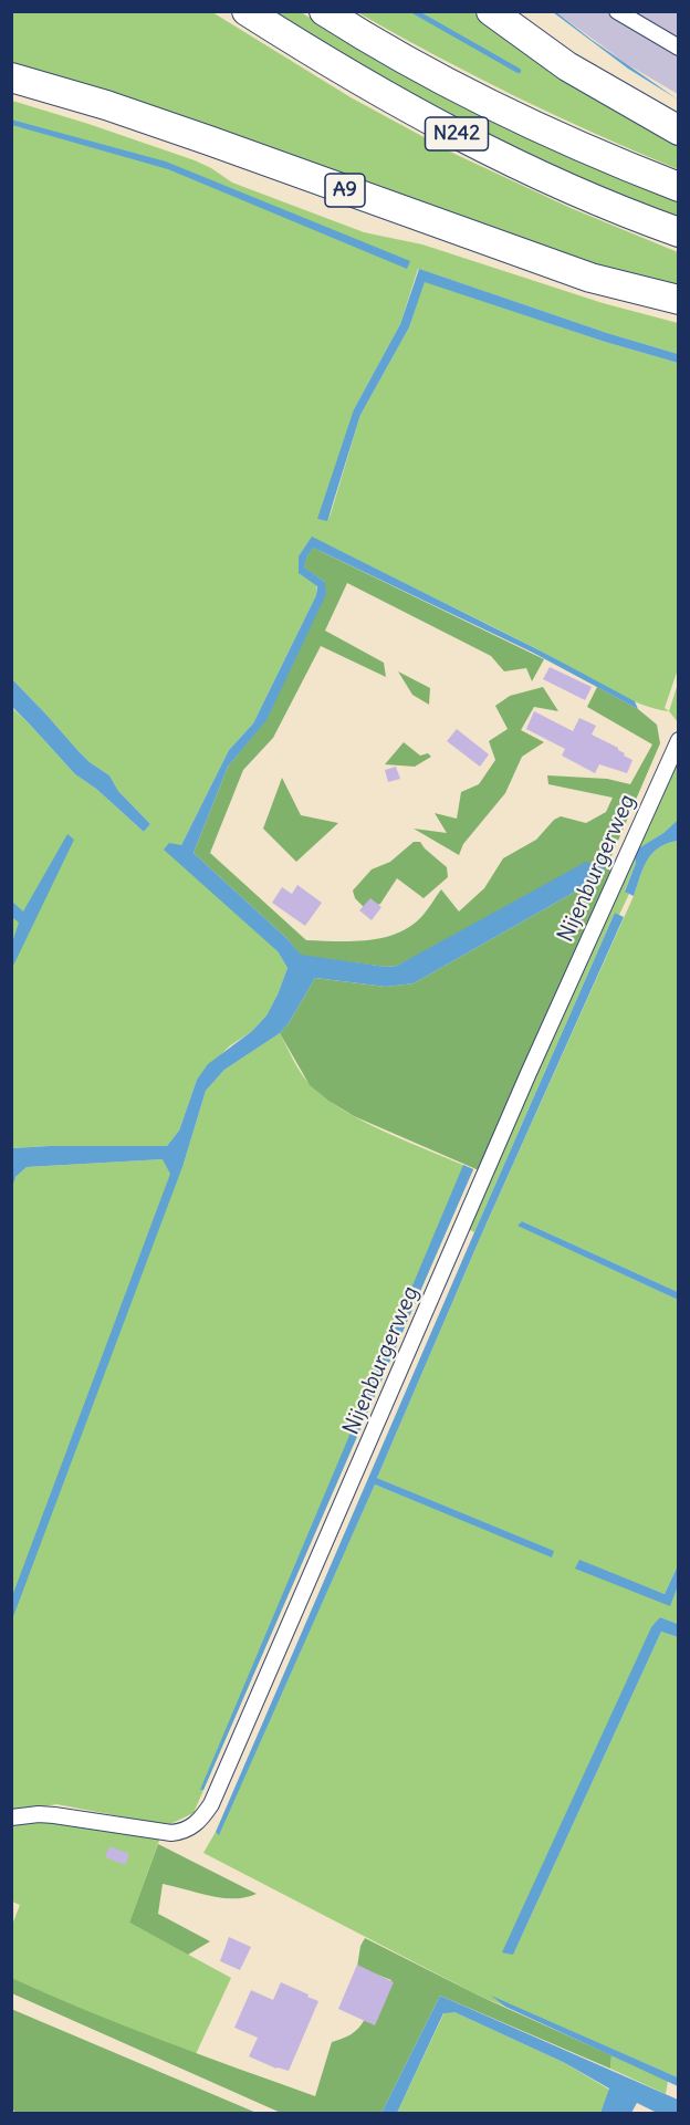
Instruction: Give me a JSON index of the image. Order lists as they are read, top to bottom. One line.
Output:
{"streets":{"highway":["N242","A9"],"street":["Nijenburgerweg"]}}
